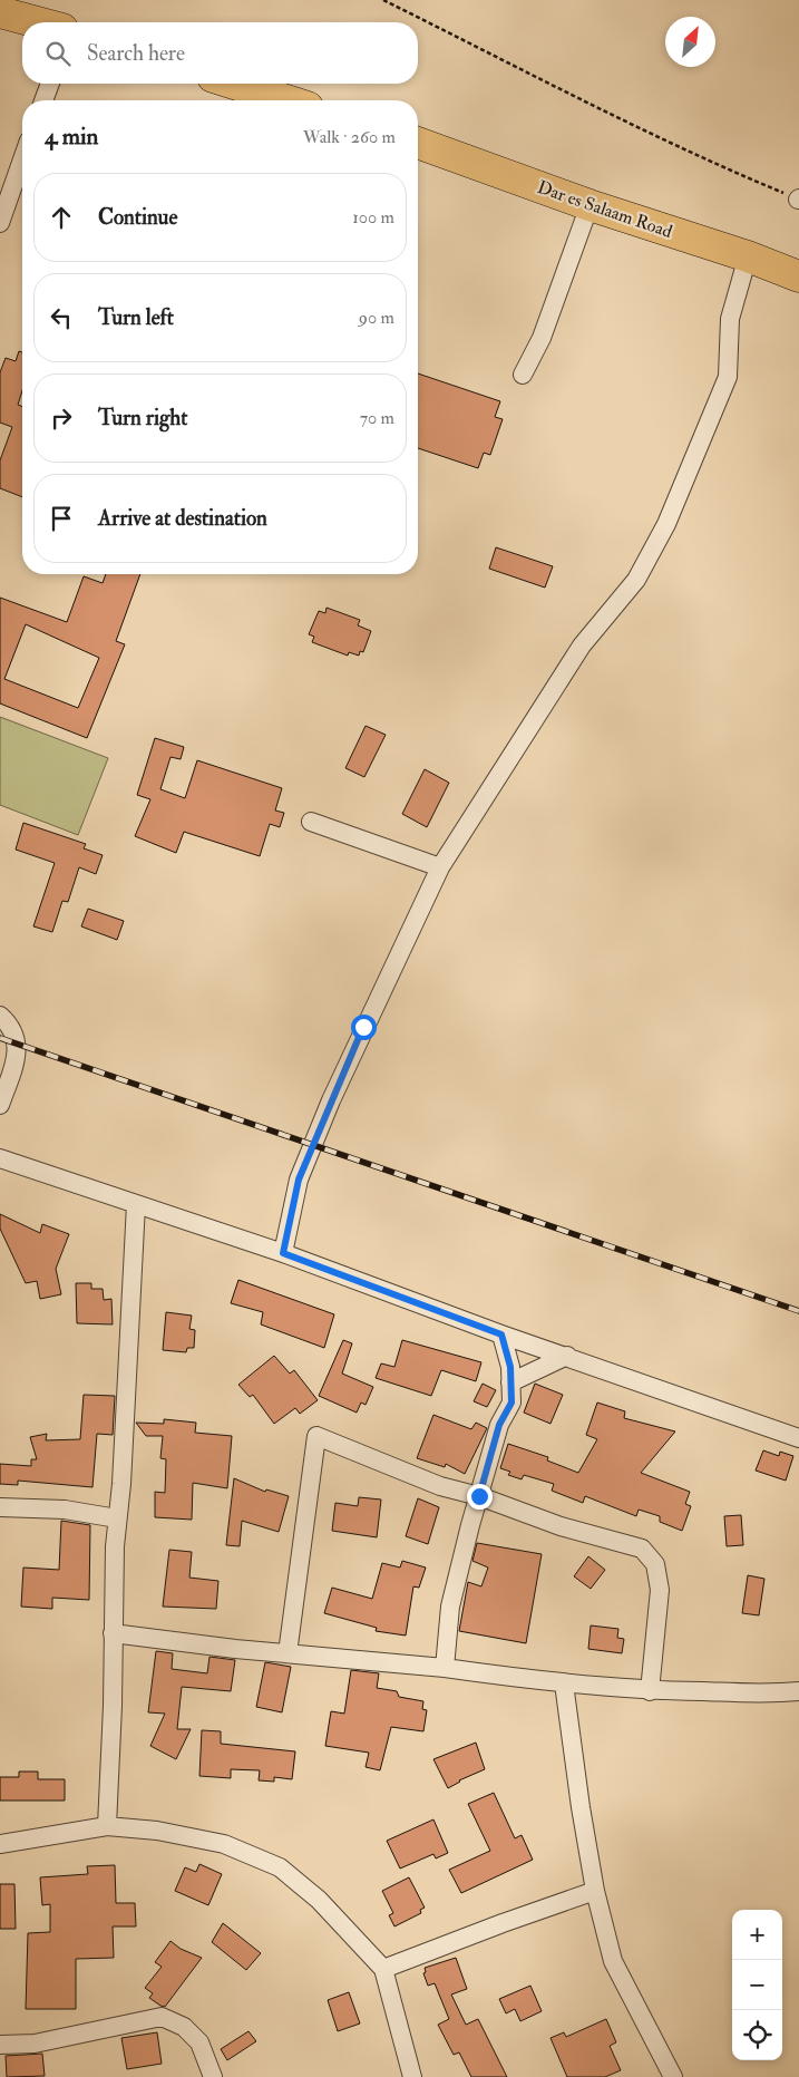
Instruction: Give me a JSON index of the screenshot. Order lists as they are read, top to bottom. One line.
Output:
{"streets":{"highway":["Dar es Salaam Road"]},"north":"top right","page":{"search":"Search here","heading":["4 min","Walk · 260 m"],"list":[["Continue","100 m"],["Turn left","90 m"],["Turn right","70 m"],"Arrive at destination"],"map_buttons":["+","−"]}}
